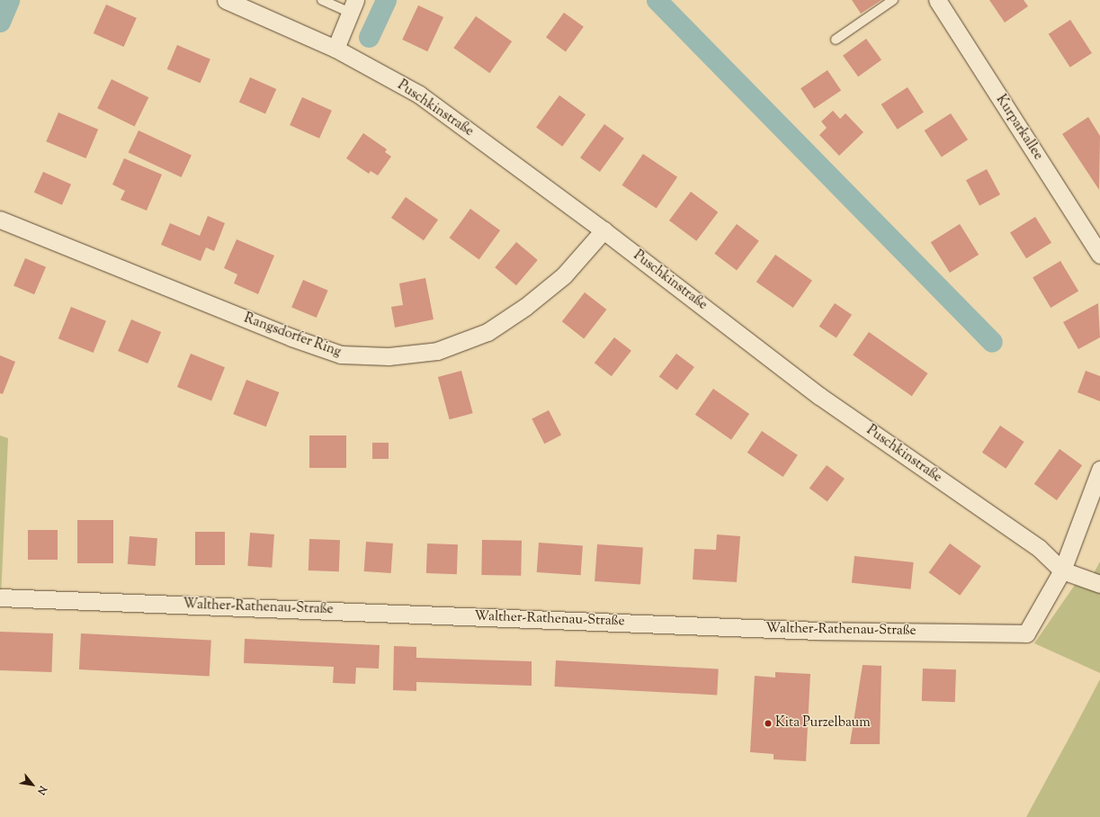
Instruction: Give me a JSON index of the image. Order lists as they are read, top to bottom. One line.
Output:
{"streets":{"street":["Puschkinstraße","Kurparkallee","Rangsdorfer Ring","Walther-Rathenau-Straße"]},"crossings":[["Puschkinstraße","Rangsdorfer Ring"],["Puschkinstraße","Walther-Rathenau-Straße"]],"places":["Kita Purzelbaum"],"north":"bottom right"}
